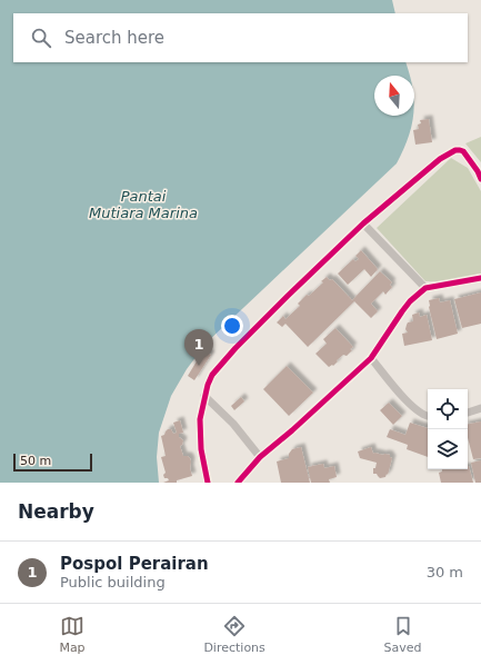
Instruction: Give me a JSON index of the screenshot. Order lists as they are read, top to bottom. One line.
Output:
{"water":["Pantai Mutiara Marina"],"scale_bar":"50 m","north":"top","page":{"search":"Search here","pins":"1","scale":"50 m","heading":"Nearby","list":[{"mark":"1","name":"Pospol Perairan","note":"Public building","value":"30 m"}],"nav":["Map","Directions","Saved"]}}
